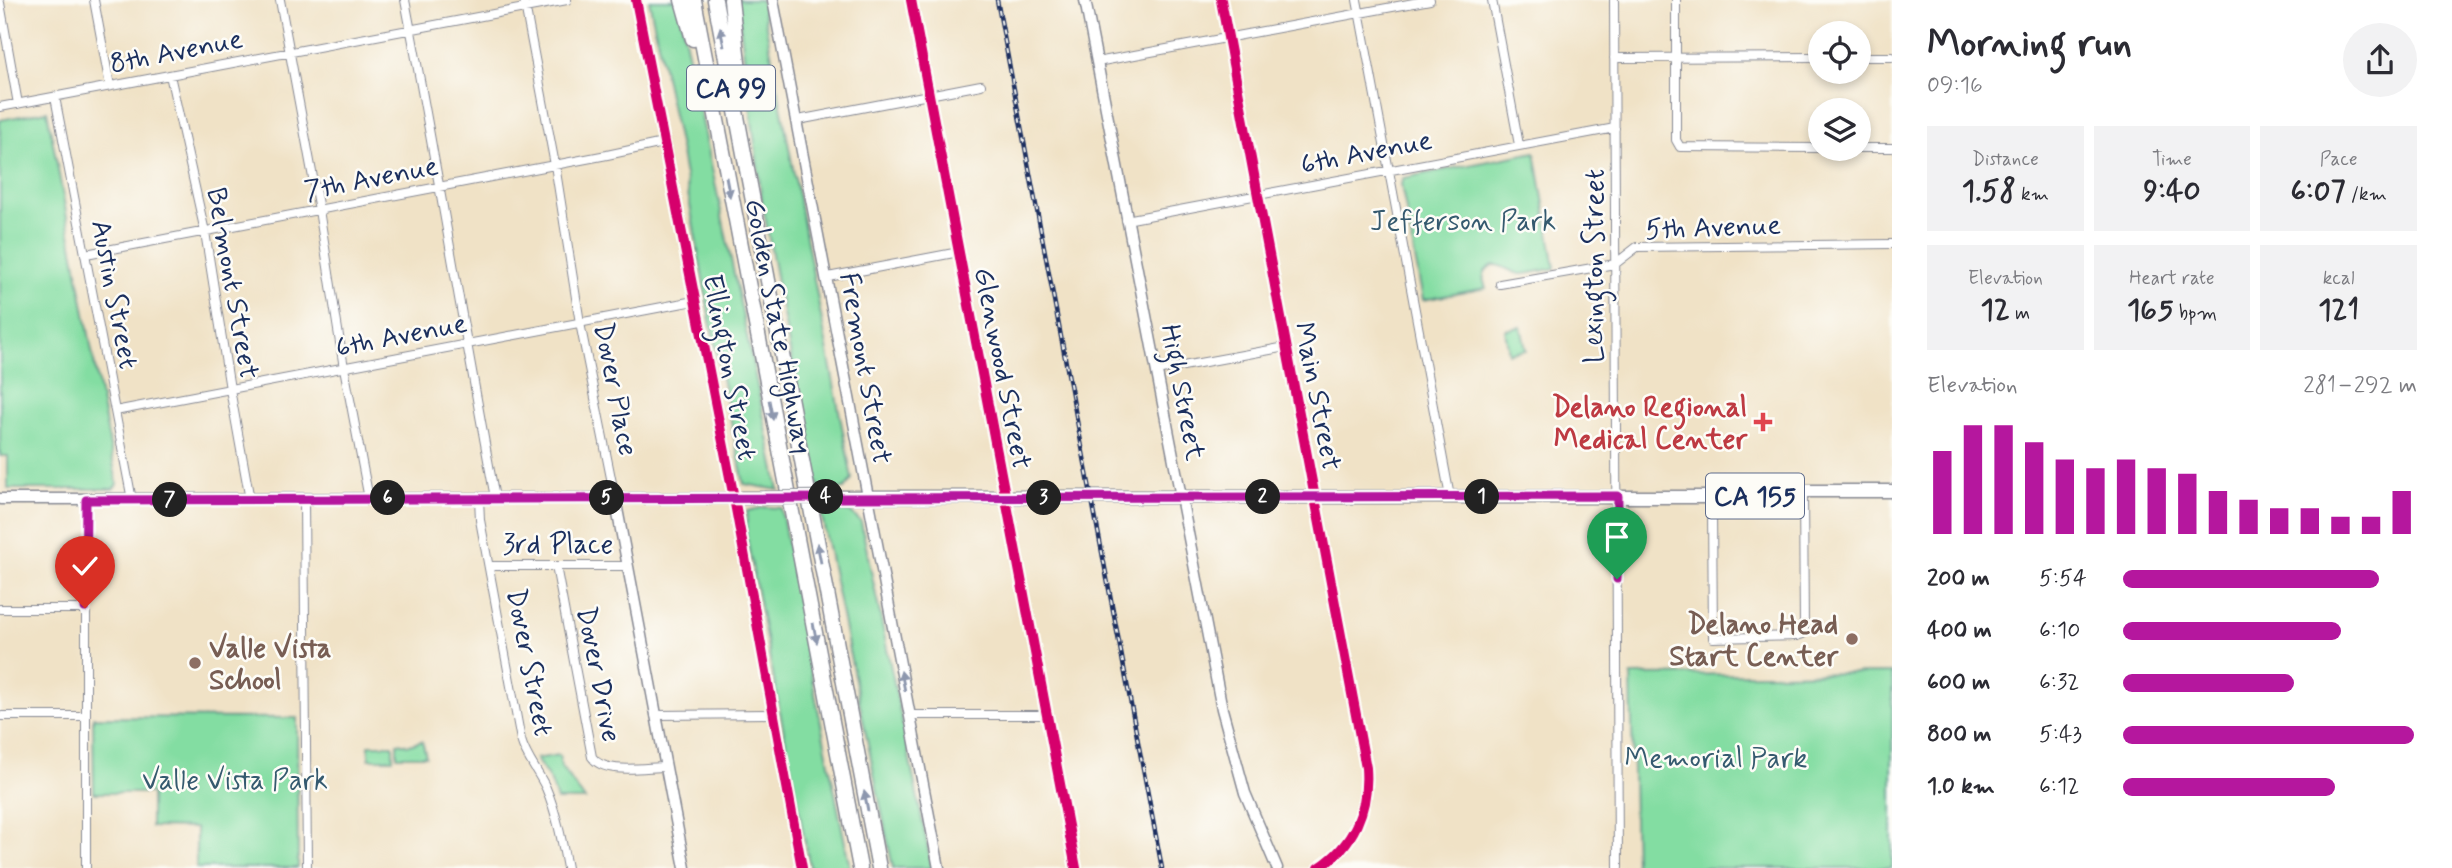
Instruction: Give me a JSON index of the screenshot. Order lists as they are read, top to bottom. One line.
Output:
{"streets":{"highway":["CA 99","Golden State Highway"],"main road":["CA 155"],"street":["8th Avenue","6th Avenue","7th Avenue","5th Avenue","Lexington Street","Belmont Street","Austin Street","Ellington Street","Fremont Street","Glenwood Street","Dover Place","High Street","Main Street","3rd Place","Dover Street","Dover Drive"]},"crossings":[["8th Avenue","Belmont Street"],["8th Avenue","Austin Street"],["8th Avenue","Dover Place"],["6th Avenue","Lexington Street"],["6th Avenue","Belmont Street"],["6th Avenue","Austin Street"],["6th Avenue","Ellington Street"],["6th Avenue","Dover Place"],["6th Avenue","High Street"],["6th Avenue","Main Street"],["7th Avenue","Belmont Street"],["7th Avenue","Austin Street"],["7th Avenue","Ellington Street"],["7th Avenue","Dover Place"],["5th Avenue","Lexington Street"],["Lexington Street","CA 155"],["Ellington Street","CA 155"],["Fremont Street","CA 155"],["Glenwood Street","CA 155"],["Dover Place","3rd Place"],["Dover Place","Dover Drive"],["High Street","CA 155"],["Main Street","CA 155"],["3rd Place","Dover Street"],["3rd Place","Dover Drive"]],"parks":["Jefferson Park","Memorial Park","Valle Vista Park"],"places":{"health":["Delano Regional Medical Center"],"other":["Delano Head Start Center","Valle Vista School"]},"page":{"heading":["Morning run","09:16"],"stats":[["Distance","1.58 km"],["Time","9:40"],["Pace","6:07 /km"],["Elevation","12 m"],["Heart rate","165 bpm"],["kcal","121"]],"chart":["Elevation","281–292 m"],"pins":["1","2","4","3","5","6","7"],"list":[{"name":"200 m","note":"5:54"},{"name":"400 m","note":"6:10"},{"name":"600 m","note":"6:32"},{"name":"800 m","note":"5:43"},{"name":"1.0 km","note":"6:12"}]}}
